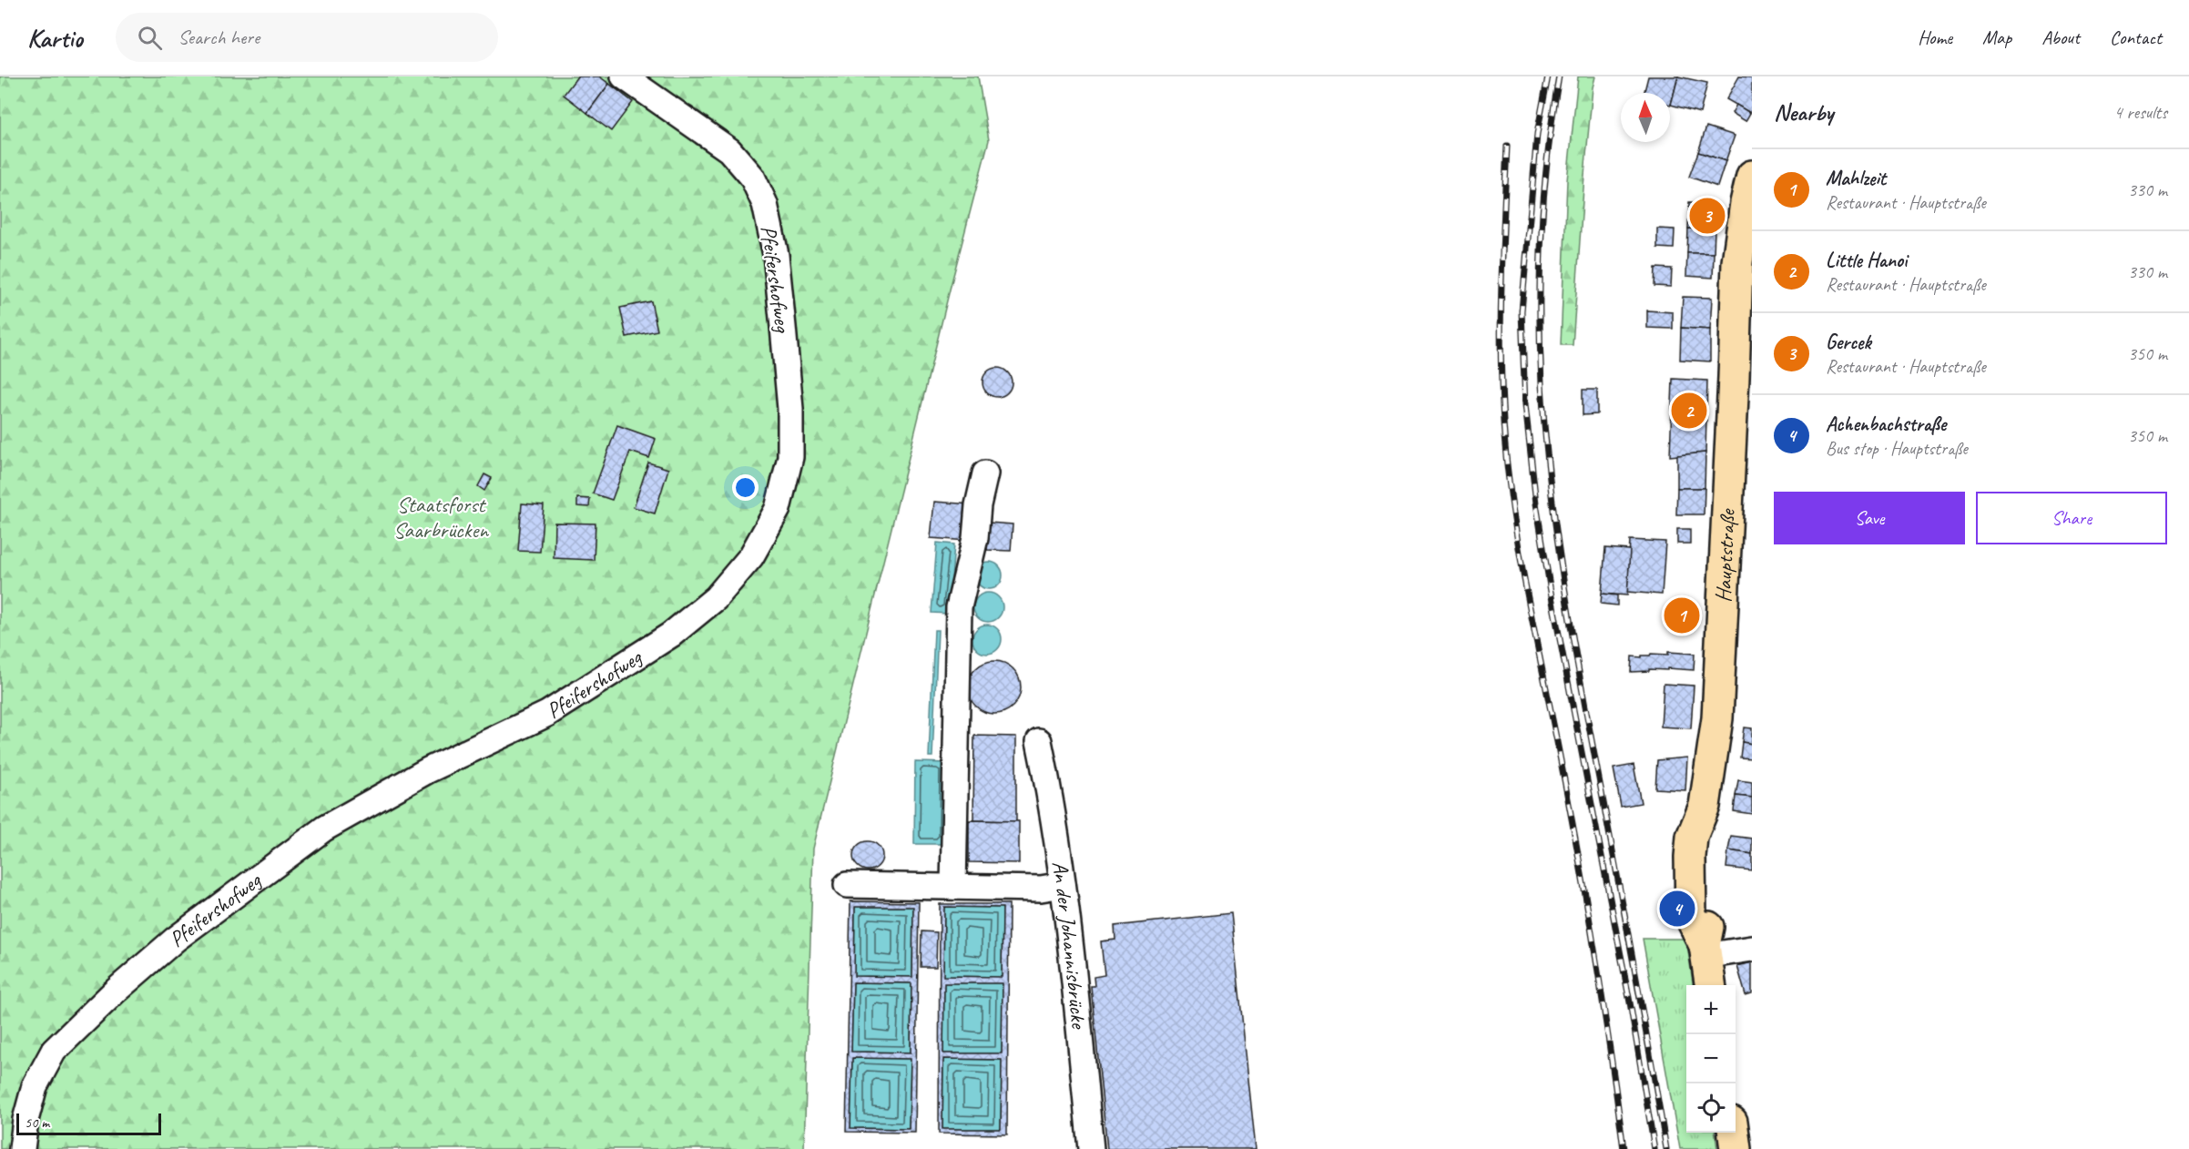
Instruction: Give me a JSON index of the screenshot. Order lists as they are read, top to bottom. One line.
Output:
{"streets":{"main road":["Hauptstraße"],"street":["Pfeifershofweg","An der Johannisbrücke"]},"parks":["Staatsforst Saarbrücken"],"scale_bar":"50 m","north":"top","page":{"header":"Kartio","search":"Search here","nav":["Home","Map","About","Contact"],"heading":["Nearby","4 results"],"list":[{"mark":"1","name":"Mahlzeit","note":"Restaurant · Hauptstraße","value":"330 m"},{"mark":"2","name":"Little Hanoi","note":"Restaurant · Hauptstraße","value":"330 m"},{"mark":"3","name":"Gercek","note":"Restaurant · Hauptstraße","value":"350 m"},{"mark":"4","name":"Achenbachstraße","note":"Bus stop · Hauptstraße","value":"350 m"}],"pins":["3","2","1","4"],"buttons":["Save","Share"],"map_buttons":["+","−"],"scale":"50 m"}}
